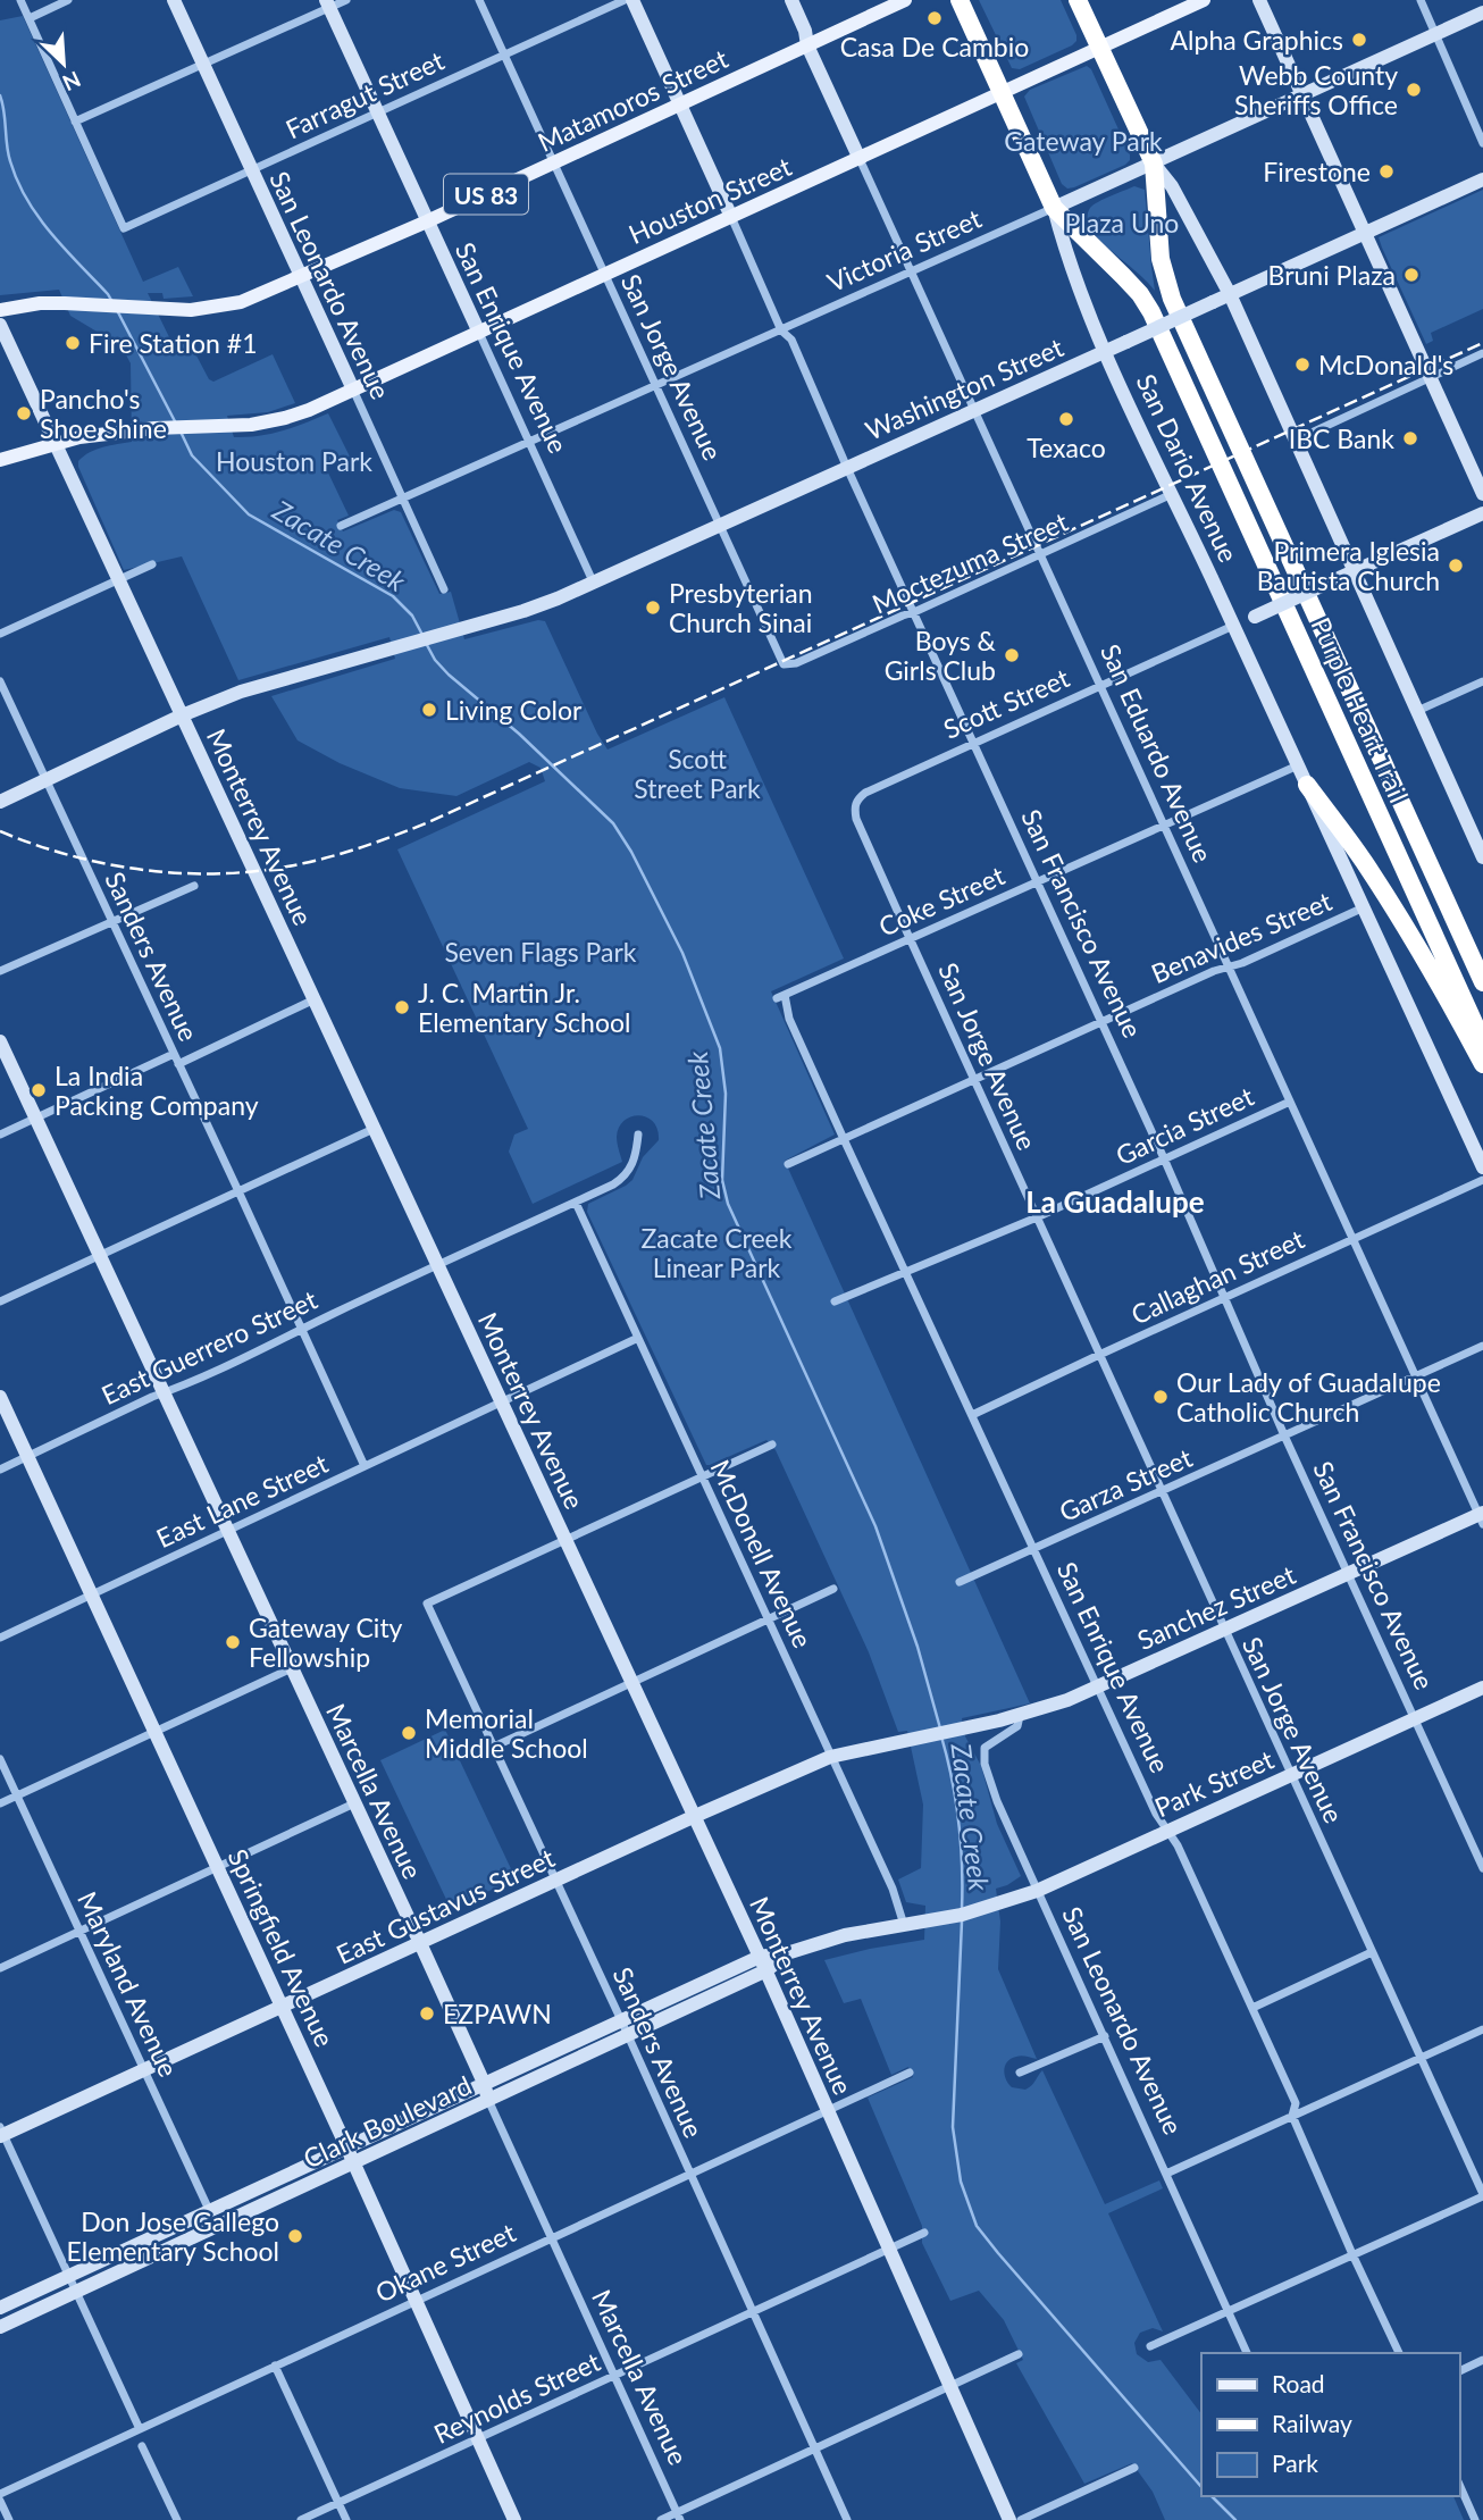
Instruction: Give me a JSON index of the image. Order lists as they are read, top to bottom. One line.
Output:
{"streets":{"highway":["San Dario Avenue","Purple Heart Trail"],"main road":["Matamoros Street","US 83","Houston Street","Victoria Street","San Leonardo Avenue","San Enrique Avenue","Washington Street","Scott Street","San Eduardo Avenue","Monterrey Avenue","San Francisco Avenue","Sanchez Street","Park Street","Marcella Avenue","East Gustavus Street","Springfield Avenue","Clark Boulevard"],"street":["Farragut Street","San Jorge Avenue","Moctezuma Street","Coke Street","Benavides Street","Sanders Avenue","Garcia Street","Callaghan Street","East Guerrero Street","Garza Street","East Lane Street","McDonell Avenue","Maryland Avenue","Okane Street","Reynolds Street"]},"crossings":[["Farragut Street","San Leonardo Avenue"],["Farragut Street","San Enrique Avenue"],["Farragut Street","San Jorge Avenue"],["Matamoros Street","San Leonardo Avenue"],["Matamoros Street","San Enrique Avenue"],["Matamoros Street","San Jorge Avenue"],["Matamoros Street","San Eduardo Avenue"],["Matamoros Street","San Francisco Avenue"],["Houston Street","San Leonardo Avenue"],["Houston Street","San Enrique Avenue"],["Houston Street","San Jorge Avenue"],["Houston Street","San Dario Avenue"],["Houston Street","San Eduardo Avenue"],["Houston Street","Monterrey Avenue"],["Houston Street","San Francisco Avenue"],["Victoria Street","San Leonardo Avenue"],["Victoria Street","San Enrique Avenue"],["Victoria Street","San Jorge Avenue"],["Victoria Street","San Dario Avenue"],["Victoria Street","Purple Heart Trail"],["Victoria Street","San Eduardo Avenue"],["Victoria Street","San Francisco Avenue"],["San Leonardo Avenue","Sanchez Street"],["San Leonardo Avenue","Park Street"],["San Enrique Avenue","Washington Street"],["San Enrique Avenue","Coke Street"],["San Enrique Avenue","Benavides Street"],["San Enrique Avenue","Garcia Street"],["San Enrique Avenue","Callaghan Street"],["San Enrique Avenue","Garza Street"],["San Enrique Avenue","Sanchez Street"],["San Enrique Avenue","Park Street"],["San Jorge Avenue","Washington Street"],["San Jorge Avenue","Moctezuma Street"],["San Jorge Avenue","Scott Street"],["San Jorge Avenue","Coke Street"],["San Jorge Avenue","Benavides Street"],["San Jorge Avenue","Garcia Street"],["San Jorge Avenue","Callaghan Street"],["San Jorge Avenue","Garza Street"],["San Jorge Avenue","Sanchez Street"],["San Jorge Avenue","Park Street"],["Washington Street","San Dario Avenue"],["Washington Street","San Eduardo Avenue"],["Washington Street","Monterrey Avenue"],["Washington Street","San Francisco Avenue"],["Washington Street","Sanders Avenue"],["San Dario Avenue","Moctezuma Street"],["San Dario Avenue","Scott Street"],["San Dario Avenue","Purple Heart Trail"],["San Dario Avenue","Coke Street"],["San Dario Avenue","Benavides Street"],["Moctezuma Street","San Eduardo Avenue"],["Moctezuma Street","San Francisco Avenue"],["Scott Street","San Eduardo Avenue"],["Scott Street","San Francisco Avenue"],["San Eduardo Avenue","Coke Street"],["San Eduardo Avenue","Benavides Street"],["San Eduardo Avenue","Garcia Street"],["San Eduardo Avenue","Callaghan Street"],["San Eduardo Avenue","Garza Street"],["San Eduardo Avenue","Sanchez Street"],["Monterrey Avenue","Sanders Avenue"],["Monterrey Avenue","East Guerrero Street"],["Monterrey Avenue","East Lane Street"],["Monterrey Avenue","East Gustavus Street"],["Monterrey Avenue","Clark Boulevard"],["Monterrey Avenue","Okane Street"],["Monterrey Avenue","Reynolds Street"],["Coke Street","San Francisco Avenue"],["San Francisco Avenue","Benavides Street"],["San Francisco Avenue","Garcia Street"],["San Francisco Avenue","Callaghan Street"],["San Francisco Avenue","Garza Street"],["San Francisco Avenue","Sanchez Street"],["San Francisco Avenue","Park Street"],["Sanders Avenue","East Guerrero Street"],["Sanders Avenue","East Lane Street"],["Sanders Avenue","East Gustavus Street"],["Sanders Avenue","Clark Boulevard"],["Sanders Avenue","Okane Street"],["Sanders Avenue","Reynolds Street"],["East Guerrero Street","McDonell Avenue"],["East Guerrero Street","Marcella Avenue"],["East Guerrero Street","Springfield Avenue"],["East Lane Street","McDonell Avenue"],["East Lane Street","Marcella Avenue"],["East Lane Street","Springfield Avenue"],["McDonell Avenue","Sanchez Street"],["McDonell Avenue","East Gustavus Street"],["McDonell Avenue","Clark Boulevard"],["Sanchez Street","East Gustavus Street"],["Park Street","Clark Boulevard"],["Marcella Avenue","East Gustavus Street"],["Marcella Avenue","Clark Boulevard"],["Marcella Avenue","Okane Street"],["Marcella Avenue","Reynolds Street"],["East Gustavus Street","Springfield Avenue"],["East Gustavus Street","Maryland Avenue"],["Springfield Avenue","Clark Boulevard"],["Springfield Avenue","Okane Street"],["Springfield Avenue","Reynolds Street"],["Maryland Avenue","Clark Boulevard"]],"districts":["La Guadalupe"],"water":["Zacate Creek"],"parks":["Gateway Park","Plaza Uno","Houston Park","Scott Street Park","Seven Flags Park","Zacate Creek Linear Park"],"places":["Casa De Cambio","Alpha Graphics","Webb County Sheriffs Office","Firestone","Bruni Plaza","Fire Station #1","McDonald's","Pancho's Shoe Shine","Texaco","IBC Bank","Primera Iglesia Bautista Church","Presbyterian Church Sinai","Boys & Girls Club","Living Color","J. C. Martin Jr. Elementary School","La India Packing Company","Our Lady of Guadalupe Catholic Church","Gateway City Fellowship","Memorial Middle School","EZPAWN","Don Jose Gallego Elementary School"],"legend":["Road","Railway","Park"],"north":"bottom right"}
